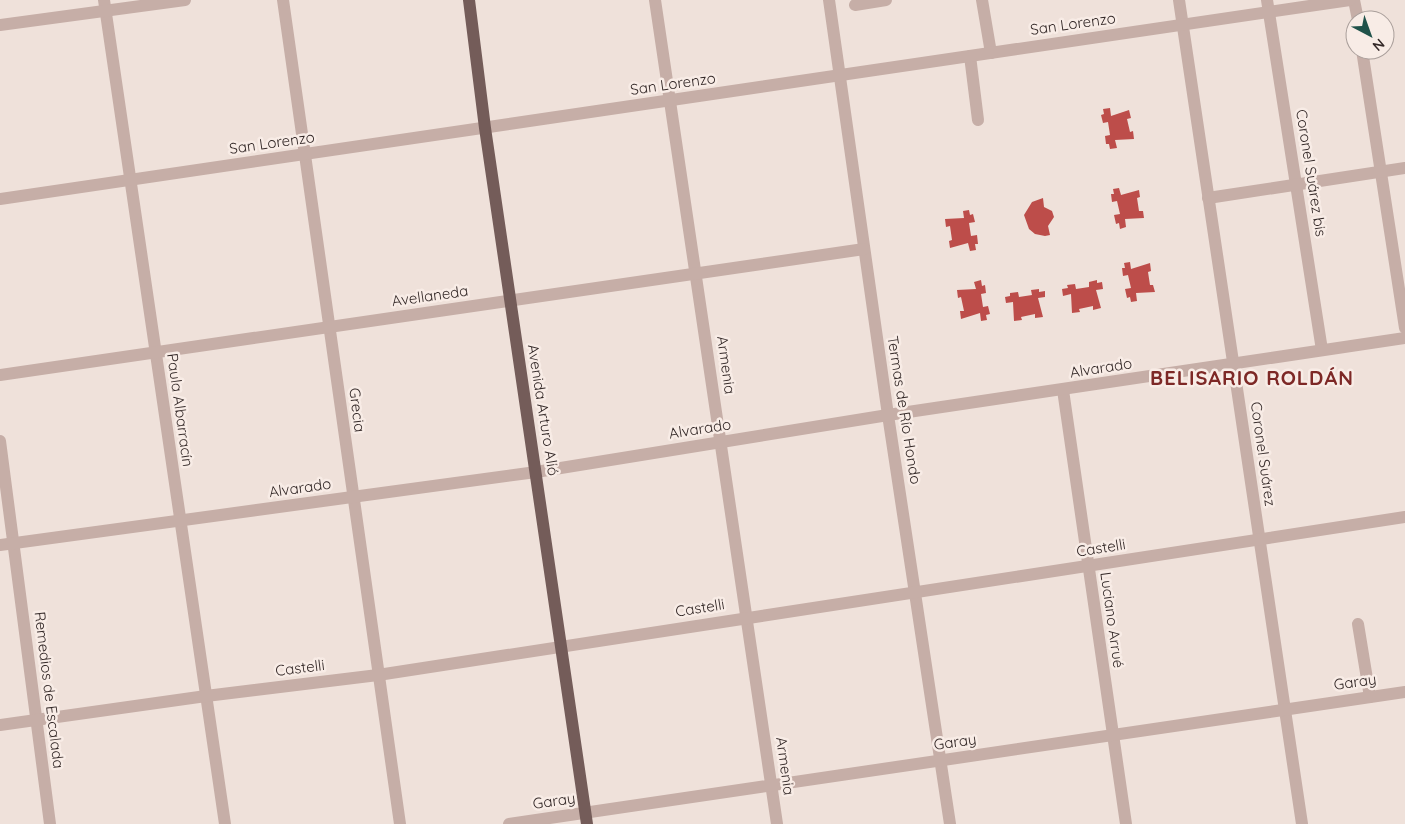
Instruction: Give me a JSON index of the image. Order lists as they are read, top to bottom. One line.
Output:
{"streets":{"main road":["Avenida Arturo Alió"],"street":["San Lorenzo","Coronel Suárez bis","Avellaneda","Armenia","Alvarado","Paula Albarracín","Grecia","Termas de Río Hondo","Coronel Suárez","Castelli","Luciano Arrué","Garay","Remedios de Escalada"]},"crossings":[["San Lorenzo","Coronel Suárez bis"],["San Lorenzo","Armenia"],["San Lorenzo","Paula Albarracín"],["San Lorenzo","Grecia"],["San Lorenzo","Avenida Arturo Alió"],["San Lorenzo","Termas de Río Hondo"],["San Lorenzo","Coronel Suárez"],["Coronel Suárez bis","Alvarado"],["Avellaneda","Armenia"],["Avellaneda","Paula Albarracín"],["Avellaneda","Grecia"],["Avellaneda","Avenida Arturo Alió"],["Avellaneda","Termas de Río Hondo"],["Armenia","Alvarado"],["Armenia","Castelli"],["Armenia","Garay"],["Alvarado","Paula Albarracín"],["Alvarado","Grecia"],["Alvarado","Avenida Arturo Alió"],["Alvarado","Termas de Río Hondo"],["Alvarado","Coronel Suárez"],["Alvarado","Luciano Arrué"],["Alvarado","Remedios de Escalada"],["Paula Albarracín","Castelli"],["Grecia","Castelli"],["Avenida Arturo Alió","Castelli"],["Avenida Arturo Alió","Garay"],["Termas de Río Hondo","Castelli"],["Termas de Río Hondo","Garay"],["Coronel Suárez","Castelli"],["Coronel Suárez","Garay"],["Castelli","Luciano Arrué"],["Castelli","Remedios de Escalada"],["Luciano Arrué","Garay"]],"districts":["BELISARIO ROLDÁN"],"north":"bottom right"}
